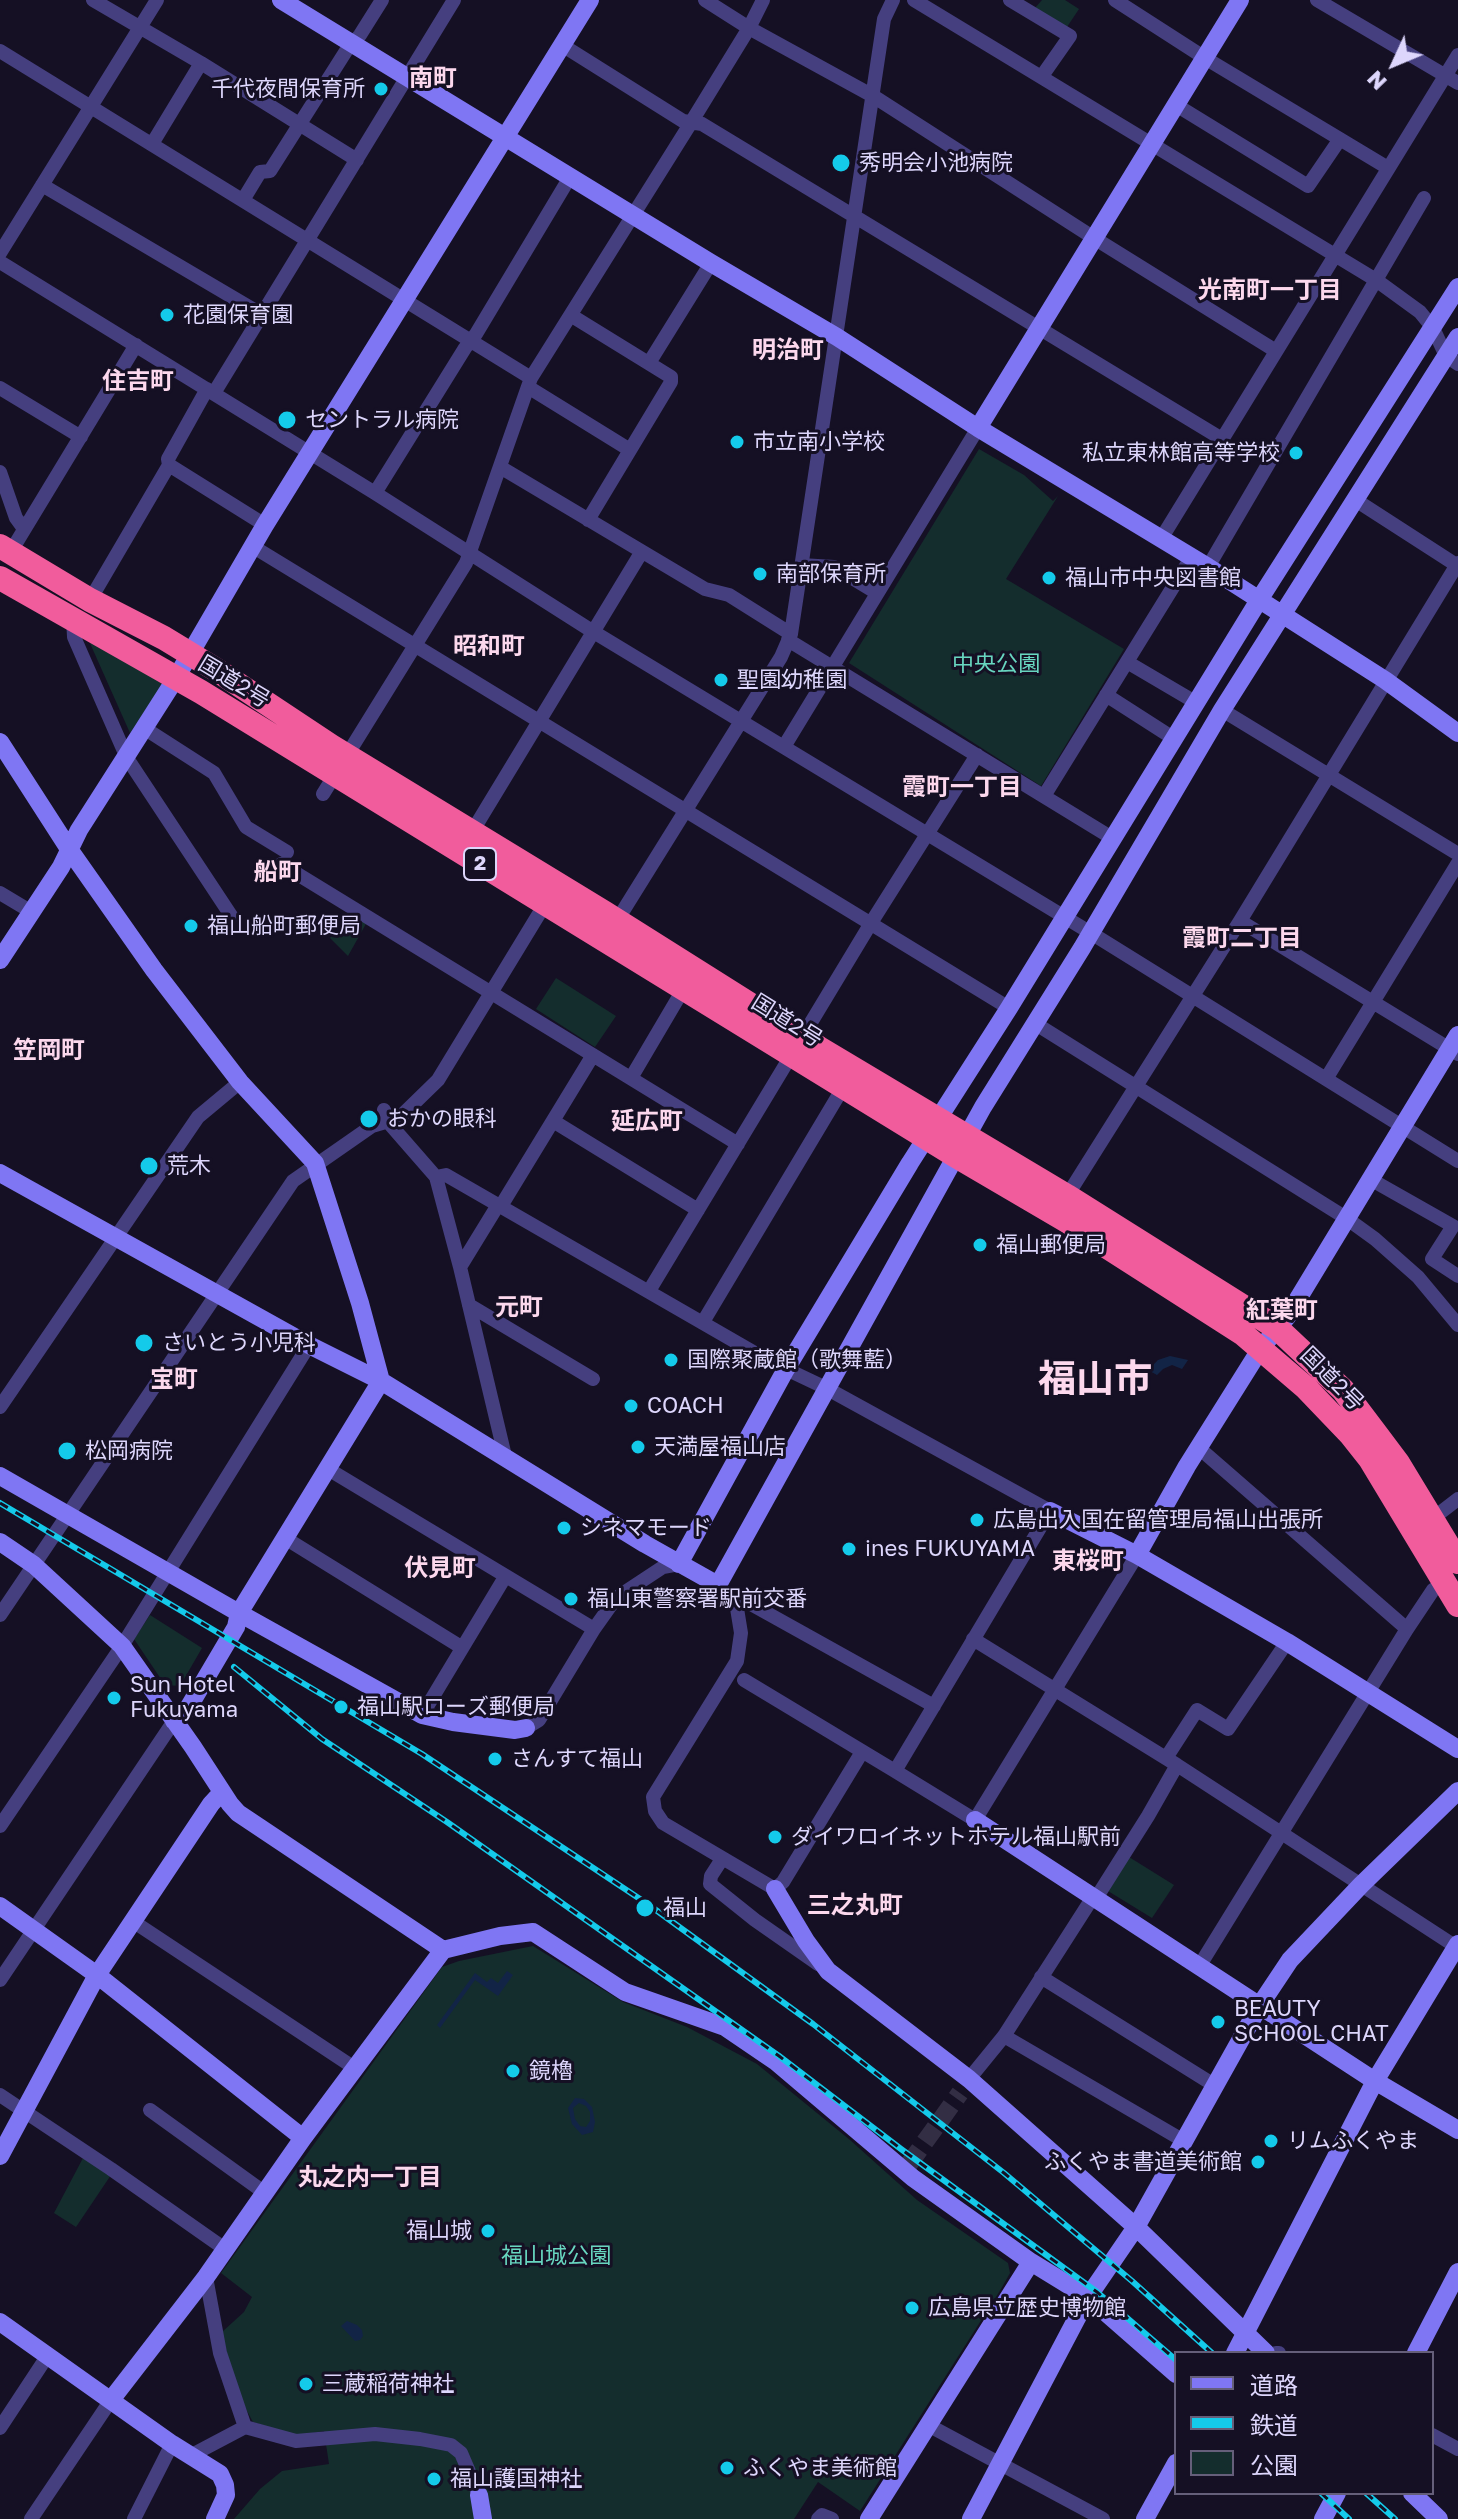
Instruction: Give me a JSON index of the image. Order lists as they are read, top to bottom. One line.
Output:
{"streets":{"highway":["国道2号","2"]},"districts":["南町","光南町一丁目","明治町","住吉町","昭和町","霞町一丁目","船町","霞町二丁目","笠岡町","延広町","元町","紅葉町","宝町","福山市","東桜町","伏見町","三之丸町","丸之内一丁目"],"parks":["中央公園","福山城公園"],"places":["千代夜間保育所","秀明会小池病院","花園保育園","セントラル病院","市立南小学校","私立東林館高等学校","南部保育所","福山市中央図書館","聖園幼稚園","福山船町郵便局","おかの眼科","荒木","福山郵便局","さいとう小児科","国際聚蔵館（歌舞藍）","COACH","天満屋福山店","松岡病院","広島出入国在留管理局福山出張所","シネマモード","ines FUKUYAMA","福山東警察署駅前交番","Sun Hotel Fukuyama","福山駅ローズ郵便局","さんすて福山","ダイワロイネットホテル福山駅前","福山","BEAUTY SCHOOL CHAT","鏡櫓","リムふくやま","ふくやま書道美術館","福山城","広島県立歴史博物館","三蔵稲荷神社","ふくやま美術館","福山護国神社"],"legend":["道路","鉄道","公園"],"north":"bottom left"}
